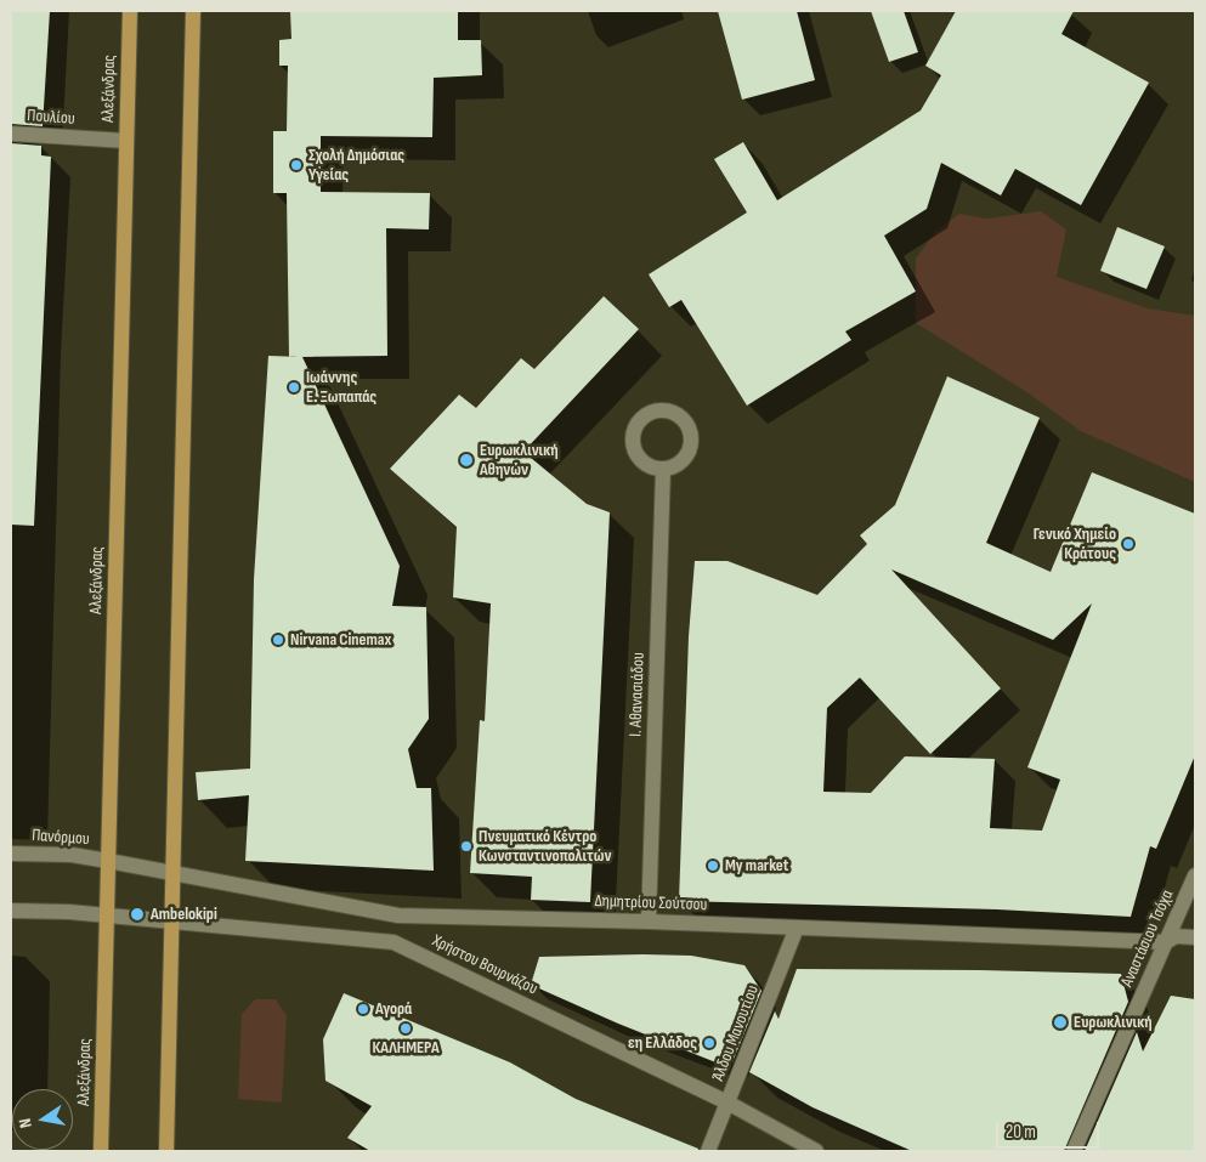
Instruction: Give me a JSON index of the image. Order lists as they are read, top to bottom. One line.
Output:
{"streets":{"main road":["Αλεξάνδρας"],"street":["Πουλίου","Ι. Αθανασιάδου","Πανόρμου","Δημητρίου Σούτσου","Αναστάσιου Τσόχα","Χρήστου Βουρνάζου","Άλδου Μανουτίου"]},"crossings":[["Αλεξάνδρας","Πουλίου"],["Αλεξάνδρας","Πανόρμου"],["Αλεξάνδρας","Δημητρίου Σούτσου"],["Αλεξάνδρας","Χρήστου Βουρνάζου"],["Ι. Αθανασιάδου","Δημητρίου Σούτσου"],["Πανόρμου","Δημητρίου Σούτσου"],["Δημητρίου Σούτσου","Αναστάσιου Τσόχα"],["Δημητρίου Σούτσου","Άλδου Μανουτίου"],["Χρήστου Βουρνάζου","Άλδου Μανουτίου"]],"places":["Σχολή Δημόσιας Υγείας","Ιωάννης Ε. Ξωπαπάς","Ευρωκλινική Αθηνών","Γενικό Χημείο Κράτους","Nirvana Cinemax","Πνευματικό Κέντρο Κωνσταντινοπολιτών","My market","Ambelokipi","Αγορά","Ευρωκλινική","ΚΑΛΗΜΕΡΑ","εη Ελλάδος"],"scale_bar":"20 m","north":"left"}
